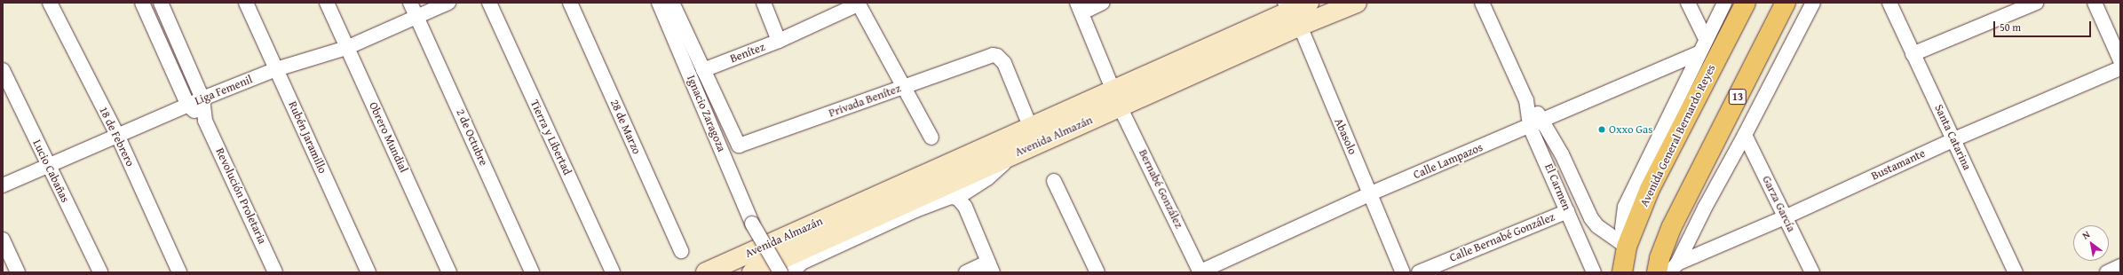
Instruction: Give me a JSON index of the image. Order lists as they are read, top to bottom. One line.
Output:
{"streets":{"main road":["13","Avenida General Bernardo Reyes","Avenida Almazán"],"street":["Benítez","Liga Femenil","Privada Benítez","Ignacio Zaragoza","28 de Marzo","18 de Febrero","Abasolo","Rubén Jaramillo","Obrero Mundial","2 de Octubre","Tierra y Libertad","Santa Catarina","Calle Lampazos","Bustamante","Lucio Cabañas","El Carmen","Bernabé González","Revolución Proletaria","Garza García","Calle Bernabé González"]},"crossings":[["Benítez","Privada Benítez"],["Liga Femenil","18 de Febrero"],["Liga Femenil","Rubén Jaramillo"],["Liga Femenil","Obrero Mundial"],["Liga Femenil","2 de Octubre"],["Liga Femenil","Lucio Cabañas"],["Liga Femenil","Revolución Proletaria"],["Privada Benítez","Avenida Almazán"],["Avenida General Bernardo Reyes","El Carmen"],["Avenida Almazán","Abasolo"],["Avenida Almazán","Bernabé González"],["Abasolo","Calle Lampazos"],["Santa Catarina","Bustamante"],["Calle Lampazos","El Carmen"],["Calle Lampazos","Bernabé González"],["Bustamante","Garza García"],["El Carmen","Calle Bernabé González"]],"places":["Oxxo Gas"],"scale_bar":"50 m","north":"top left"}
